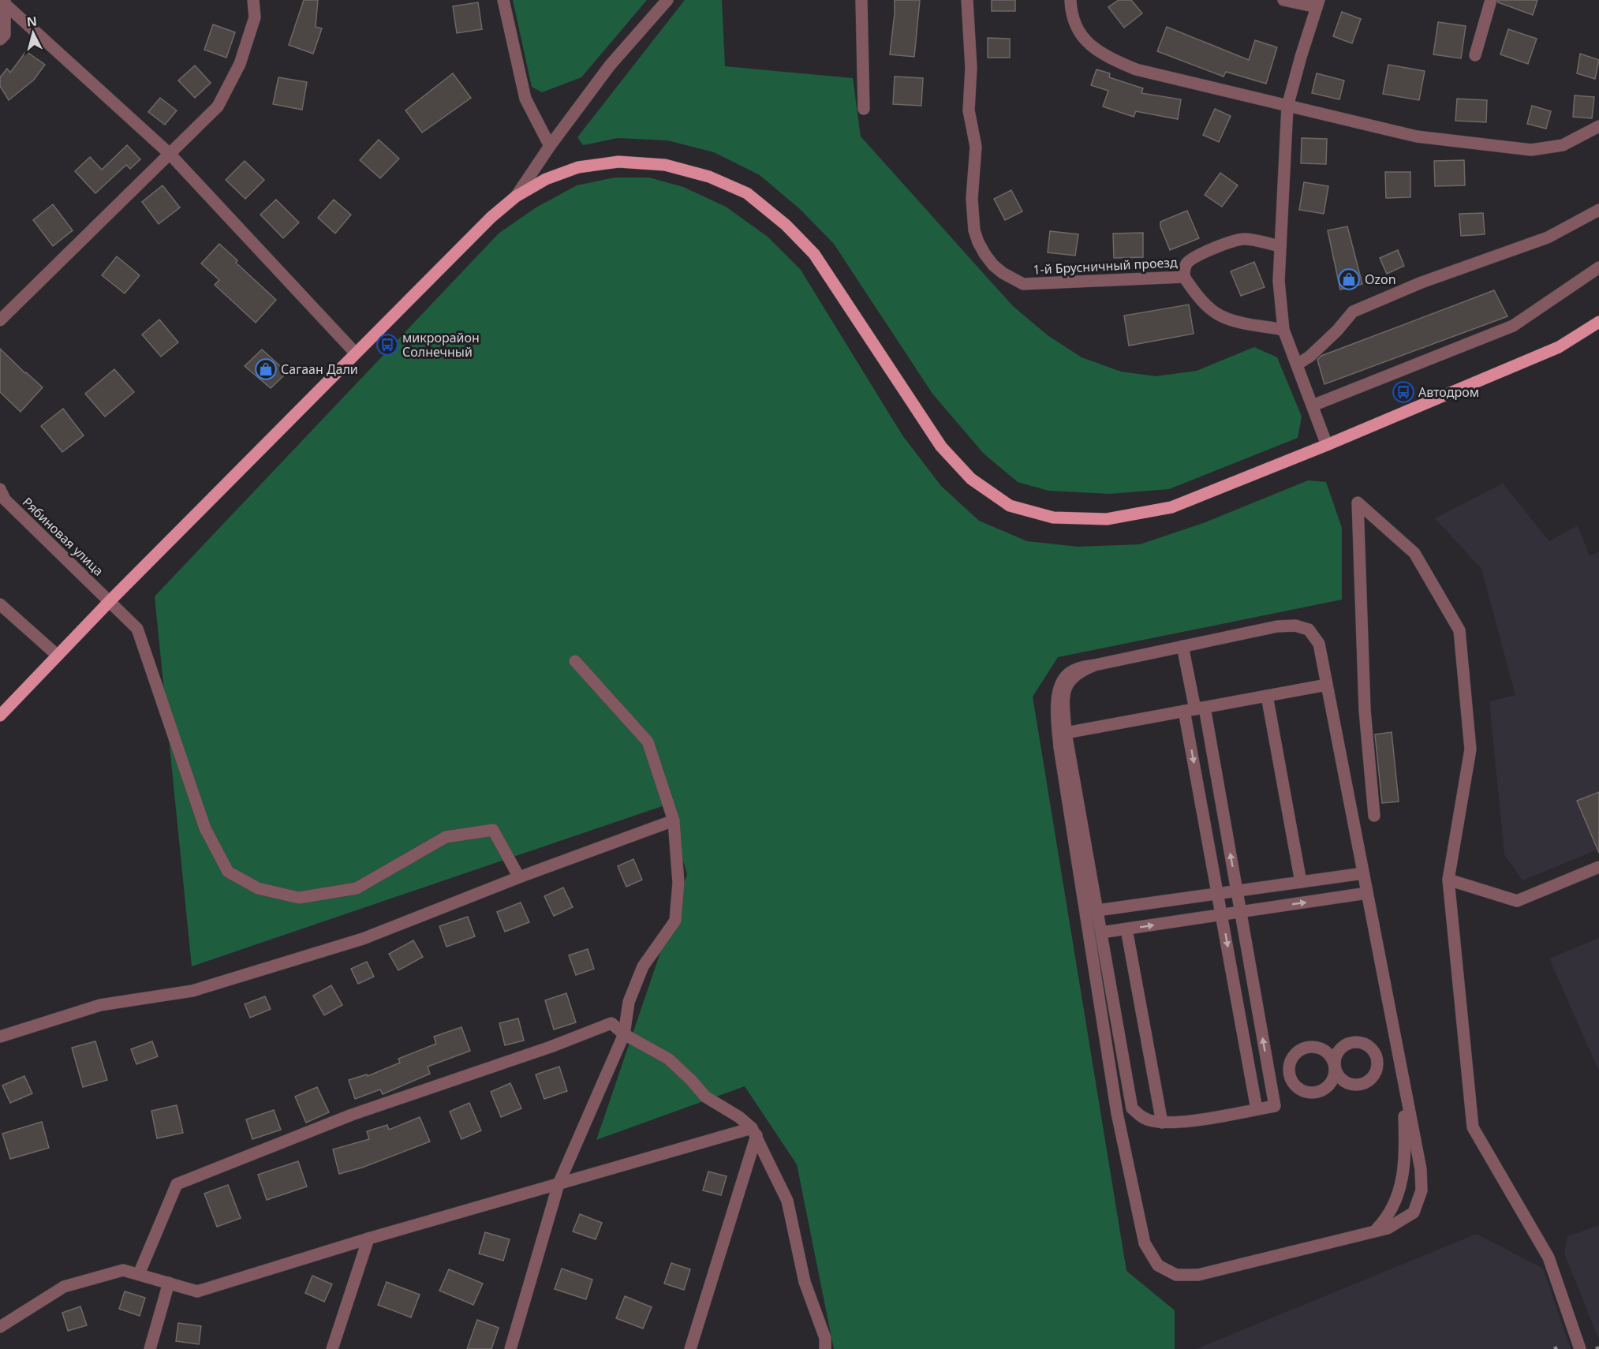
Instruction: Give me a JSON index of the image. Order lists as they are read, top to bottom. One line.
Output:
{"streets":{"street":["1-й Брусничный проезд","Рябиновая улица"]},"places":{"shop":["Ozon","Сагаан Дали"],"bus stop":["микрорайон Солнечный","Автодром"]},"north":"top"}
